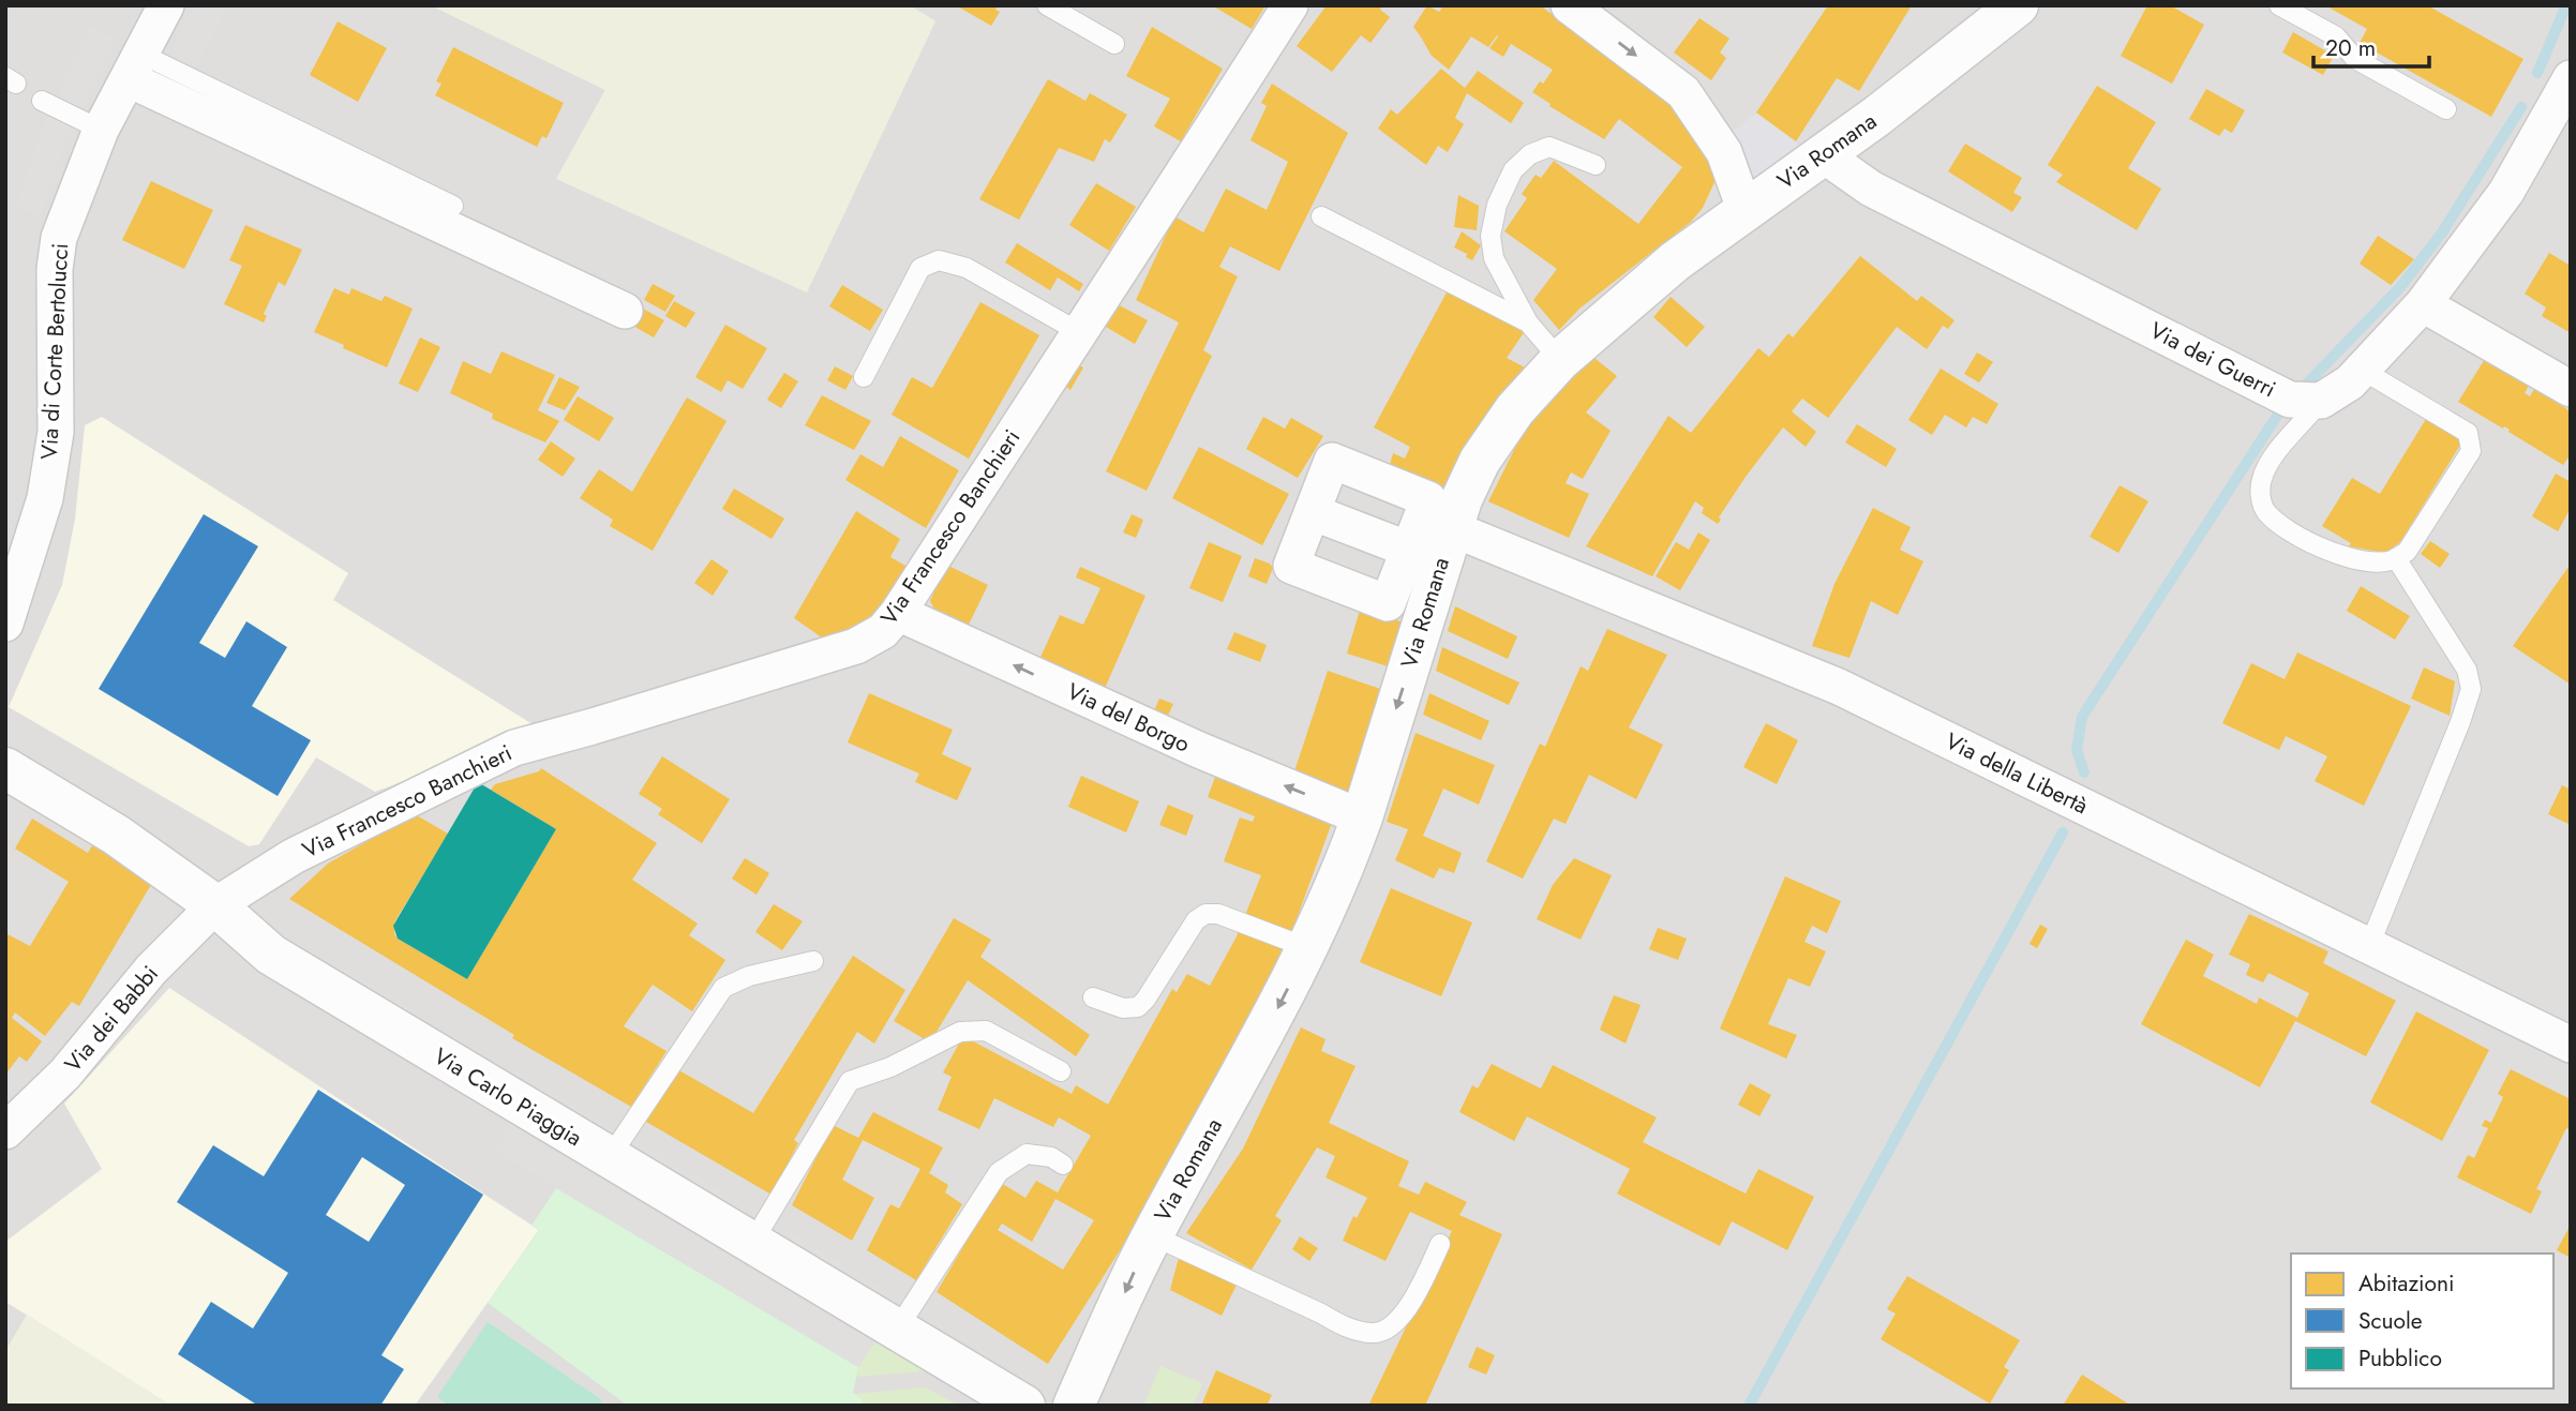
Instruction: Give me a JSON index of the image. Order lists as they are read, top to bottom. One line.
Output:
{"streets":{"street":["Via Romana","Via di Corte Bertolucci","Via dei Guerri","Via Francesco Banchieri","Via del Borgo","Via della Libertà","Via dei Babbi","Via Carlo Piaggia"]},"crossings":[["Via Romana","Via dei Guerri"],["Via Romana","Via del Borgo"],["Via Romana","Via della Libertà"],["Via Francesco Banchieri","Via del Borgo"],["Via Francesco Banchieri","Via dei Babbi"],["Via Francesco Banchieri","Via Carlo Piaggia"],["Via dei Babbi","Via Carlo Piaggia"]],"one_way":["Via Romana","Via del Borgo"],"legend":["Abitazioni","Scuole","Pubblico"],"scale_bar":"20 m"}
